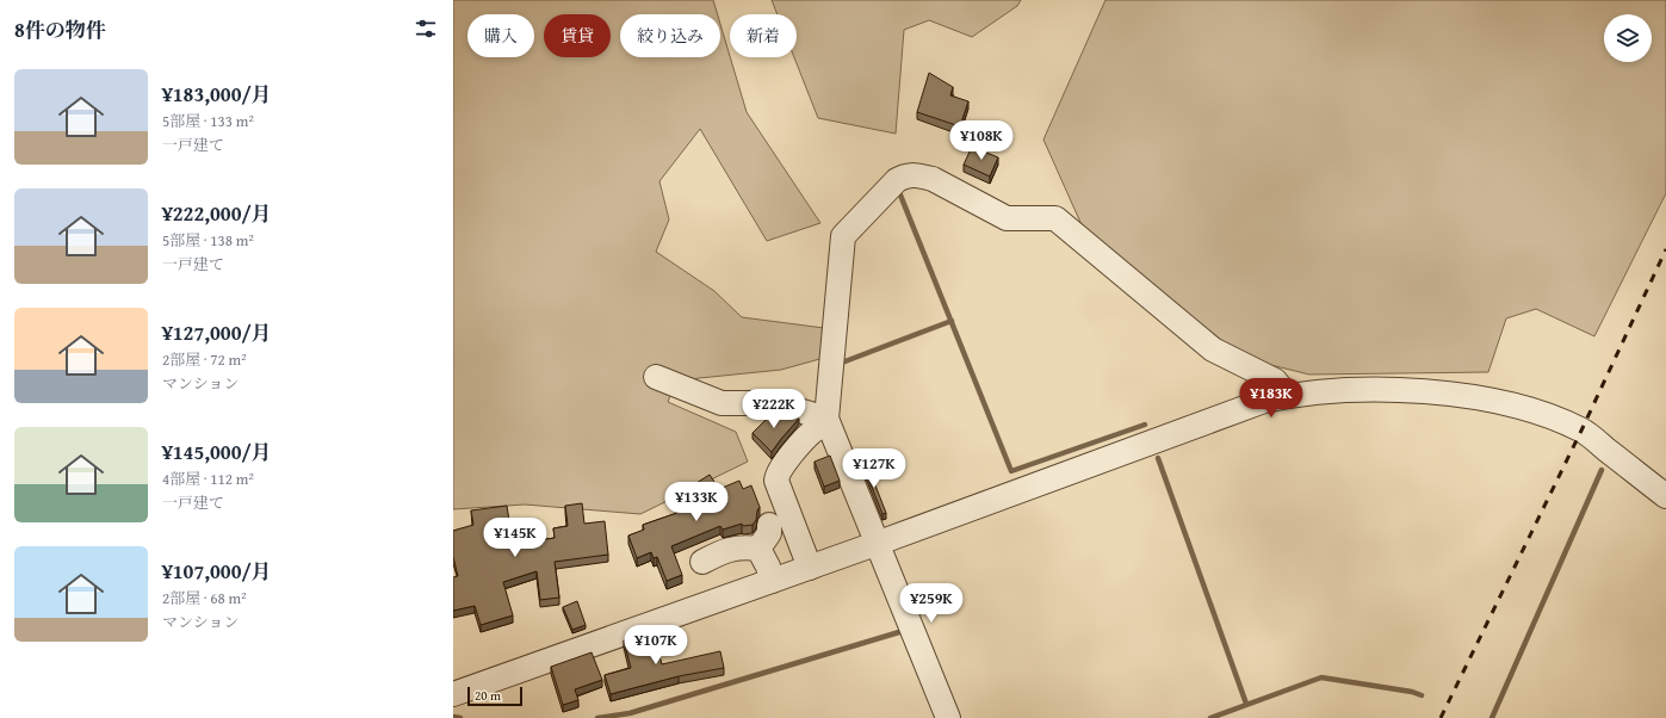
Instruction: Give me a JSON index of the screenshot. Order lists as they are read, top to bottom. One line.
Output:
{"scale_bar":"20 m","page":{"heading":"8件の物件","chip":["購入","賃貸","絞り込み","新着"],"list":[{"name":"¥183,000/月","note":"5部屋 · 133 m² · 一戸建て"},{"name":"¥222,000/月","note":"5部屋 · 138 m² · 一戸建て"},{"name":"¥127,000/月","note":"2部屋 · 72 m² · マンション"},{"name":"¥145,000/月","note":"4部屋 · 112 m² · 一戸建て"},{"name":"¥107,000/月","note":"2部屋 · 68 m² · マンション"}],"price":["¥108K","¥183K","¥222K","¥127K","¥133K","¥145K","¥259K","¥107K"],"scale":"20 m"}}
